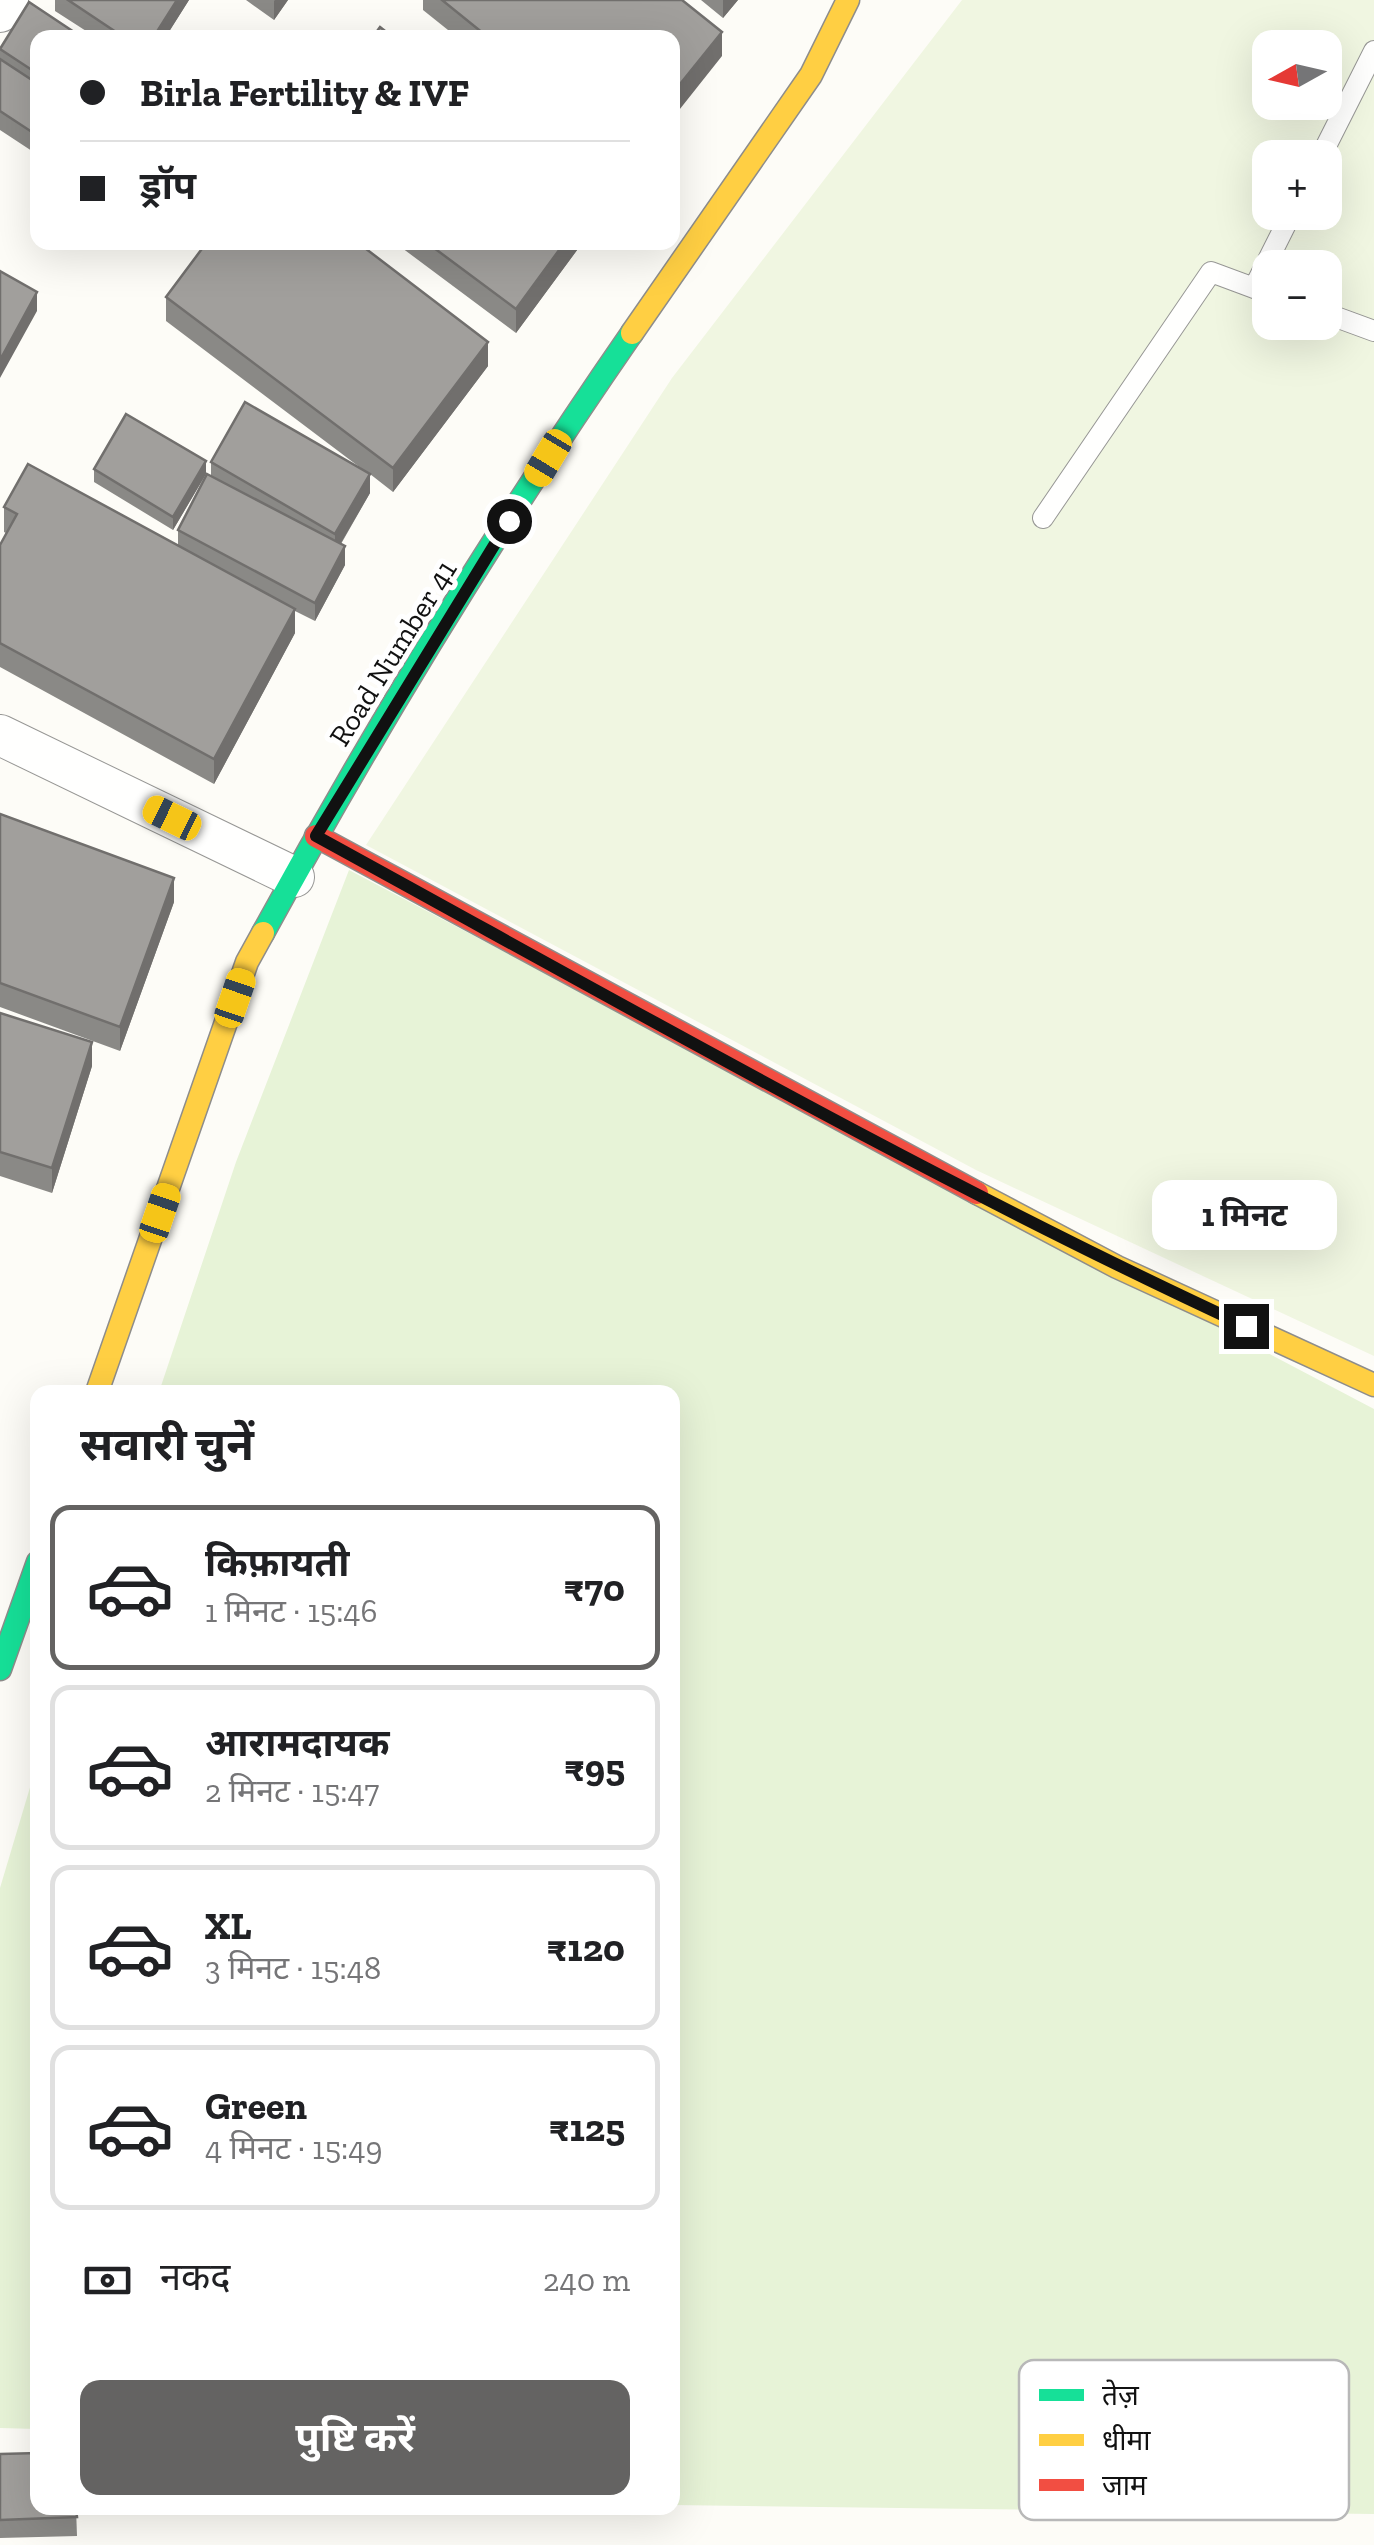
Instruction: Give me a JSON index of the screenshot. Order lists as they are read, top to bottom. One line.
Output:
{"streets":{"street":["Road Number 41"]},"legend":["तेज़","धीमा","जाम"],"north":"left","page":{"map_buttons":["+","−"],"banner":["Birla Fertility & IVF","ड्रॉप"],"bubble":"1 मिनट","heading":"सवारी चुनें","list":[{"name":"किफ़ायती","note":"1 मिनट · 15:46","value":"₹70"},{"name":"आरामदायक","note":"2 मिनट · 15:47","value":"₹95"},{"name":"XL","note":"3 मिनट · 15:48","value":"₹120"},{"name":"Green","note":"4 मिनट · 15:49","value":"₹125"}],"pay":["नकद","240 m"],"buttons":"पुष्टि करें"}}
